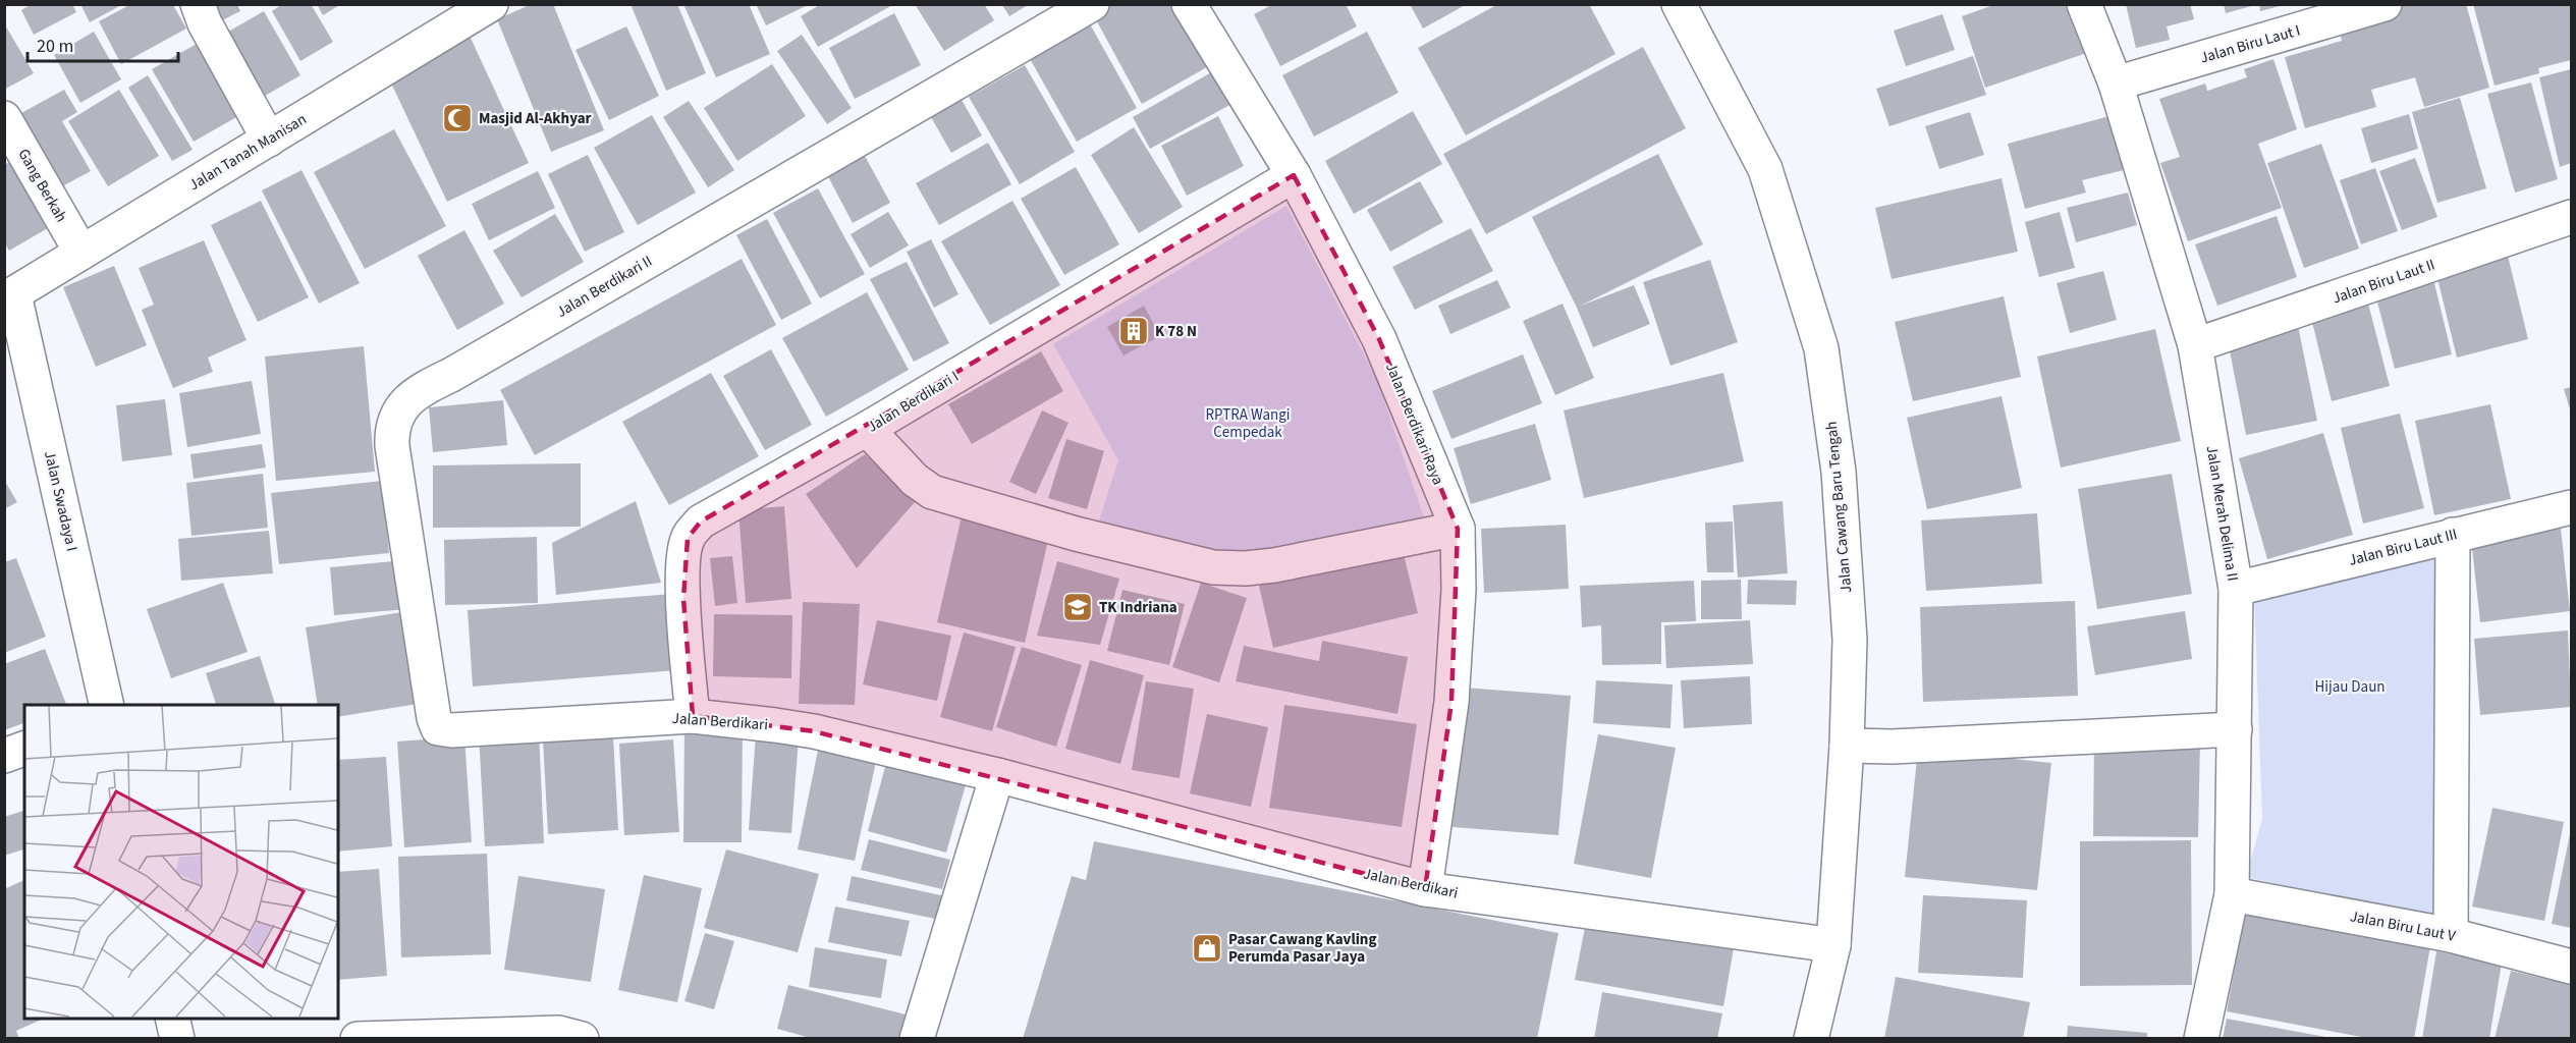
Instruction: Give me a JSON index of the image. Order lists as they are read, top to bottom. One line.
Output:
{"streets":{"street":["Jalan Biru Laut I","Jalan Tanah Manisan","Gang Berkah","Jalan Biru Laut II","Jalan Berdikari II","Jalan Berdikari I","Jalan Berdikari Raya","Jalan Swadaya I","Jalan Cawang Baru Tengah","Jalan Merah Delima II","Jalan Biru Laut III","Jalan Berdikari","Jalan Biru Laut V"]},"crossings":[["Jalan Biru Laut I","Jalan Merah Delima II"],["Jalan Tanah Manisan","Gang Berkah"],["Jalan Tanah Manisan","Jalan Swadaya I"],["Jalan Biru Laut II","Jalan Merah Delima II"],["Jalan Berdikari II","Jalan Berdikari"],["Jalan Berdikari I","Jalan Berdikari Raya"],["Jalan Berdikari I","Jalan Berdikari"],["Jalan Berdikari Raya","Jalan Berdikari"],["Jalan Cawang Baru Tengah","Jalan Berdikari"],["Jalan Merah Delima II","Jalan Biru Laut III"],["Jalan Merah Delima II","Jalan Biru Laut V"]],"parks":["RPTRA Wangi Cempedak","Hijau Daun"],"places":{"mosque":["Masjid Al-Akhyar"],"building":["K 78 N"],"school or university":["TK Indriana"],"shop":["Pasar Cawang Kavling Perumda Pasar Jaya"]},"scale_bar":"20 m"}
